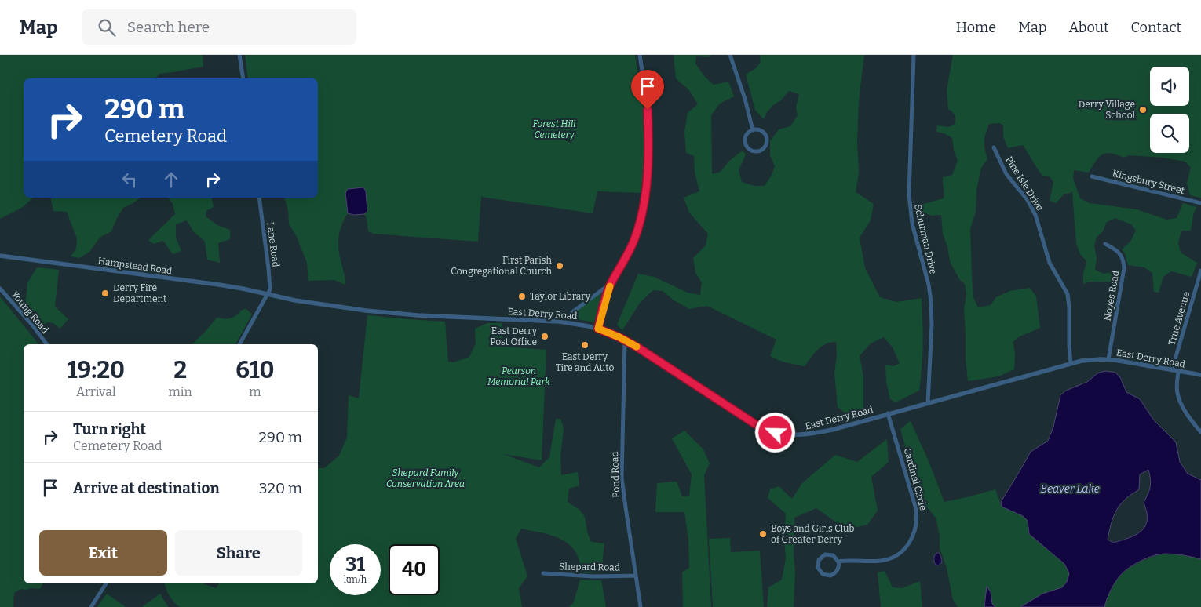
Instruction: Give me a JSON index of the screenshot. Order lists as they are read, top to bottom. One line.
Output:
{"streets":{"street":["Kingsbury Street","Pine Isle Drive","Schurman Drive","Lane Road","Hampstead Road","Noyes Road","Young Road","East Derry Road","True Avenue","Pond Road","Cardinal Circle","Shepard Road"]},"crossings":[["Pine Isle Drive","East Derry Road"],["Schurman Drive","East Derry Road"],["Lane Road","Hampstead Road"],["Lane Road","East Derry Road"],["Hampstead Road","East Derry Road"],["Noyes Road","East Derry Road"],["East Derry Road","True Avenue"],["East Derry Road","Pond Road"],["East Derry Road","Cardinal Circle"],["Pond Road","Shepard Road"]],"water":["Beaver Lake"],"parks":["Forest Hill Cemetery","Pearson Memorial Park","Shepard Family Conservation Area"],"places":["Derry Village School","First Parish Congregational Church","Derry Fire Department","Taylor Library","East Derry Post Office","East Derry Tire and Auto","Boys and Girls Club of Greater Derry"],"page":{"header":"Map","search":"Search here","nav":["Home","Map","About","Contact"],"turn":["290 m","Cemetery Road"],"eta":["19:20","Arrival","2","min","610","m"],"list":[{"name":"Turn right","note":"Cemetery Road","value":"290 m"},{"name":"Arrive at destination","value":"320 m"}],"buttons":["Exit","Share"],"speed":"31 km/h","limit":"40"}}
